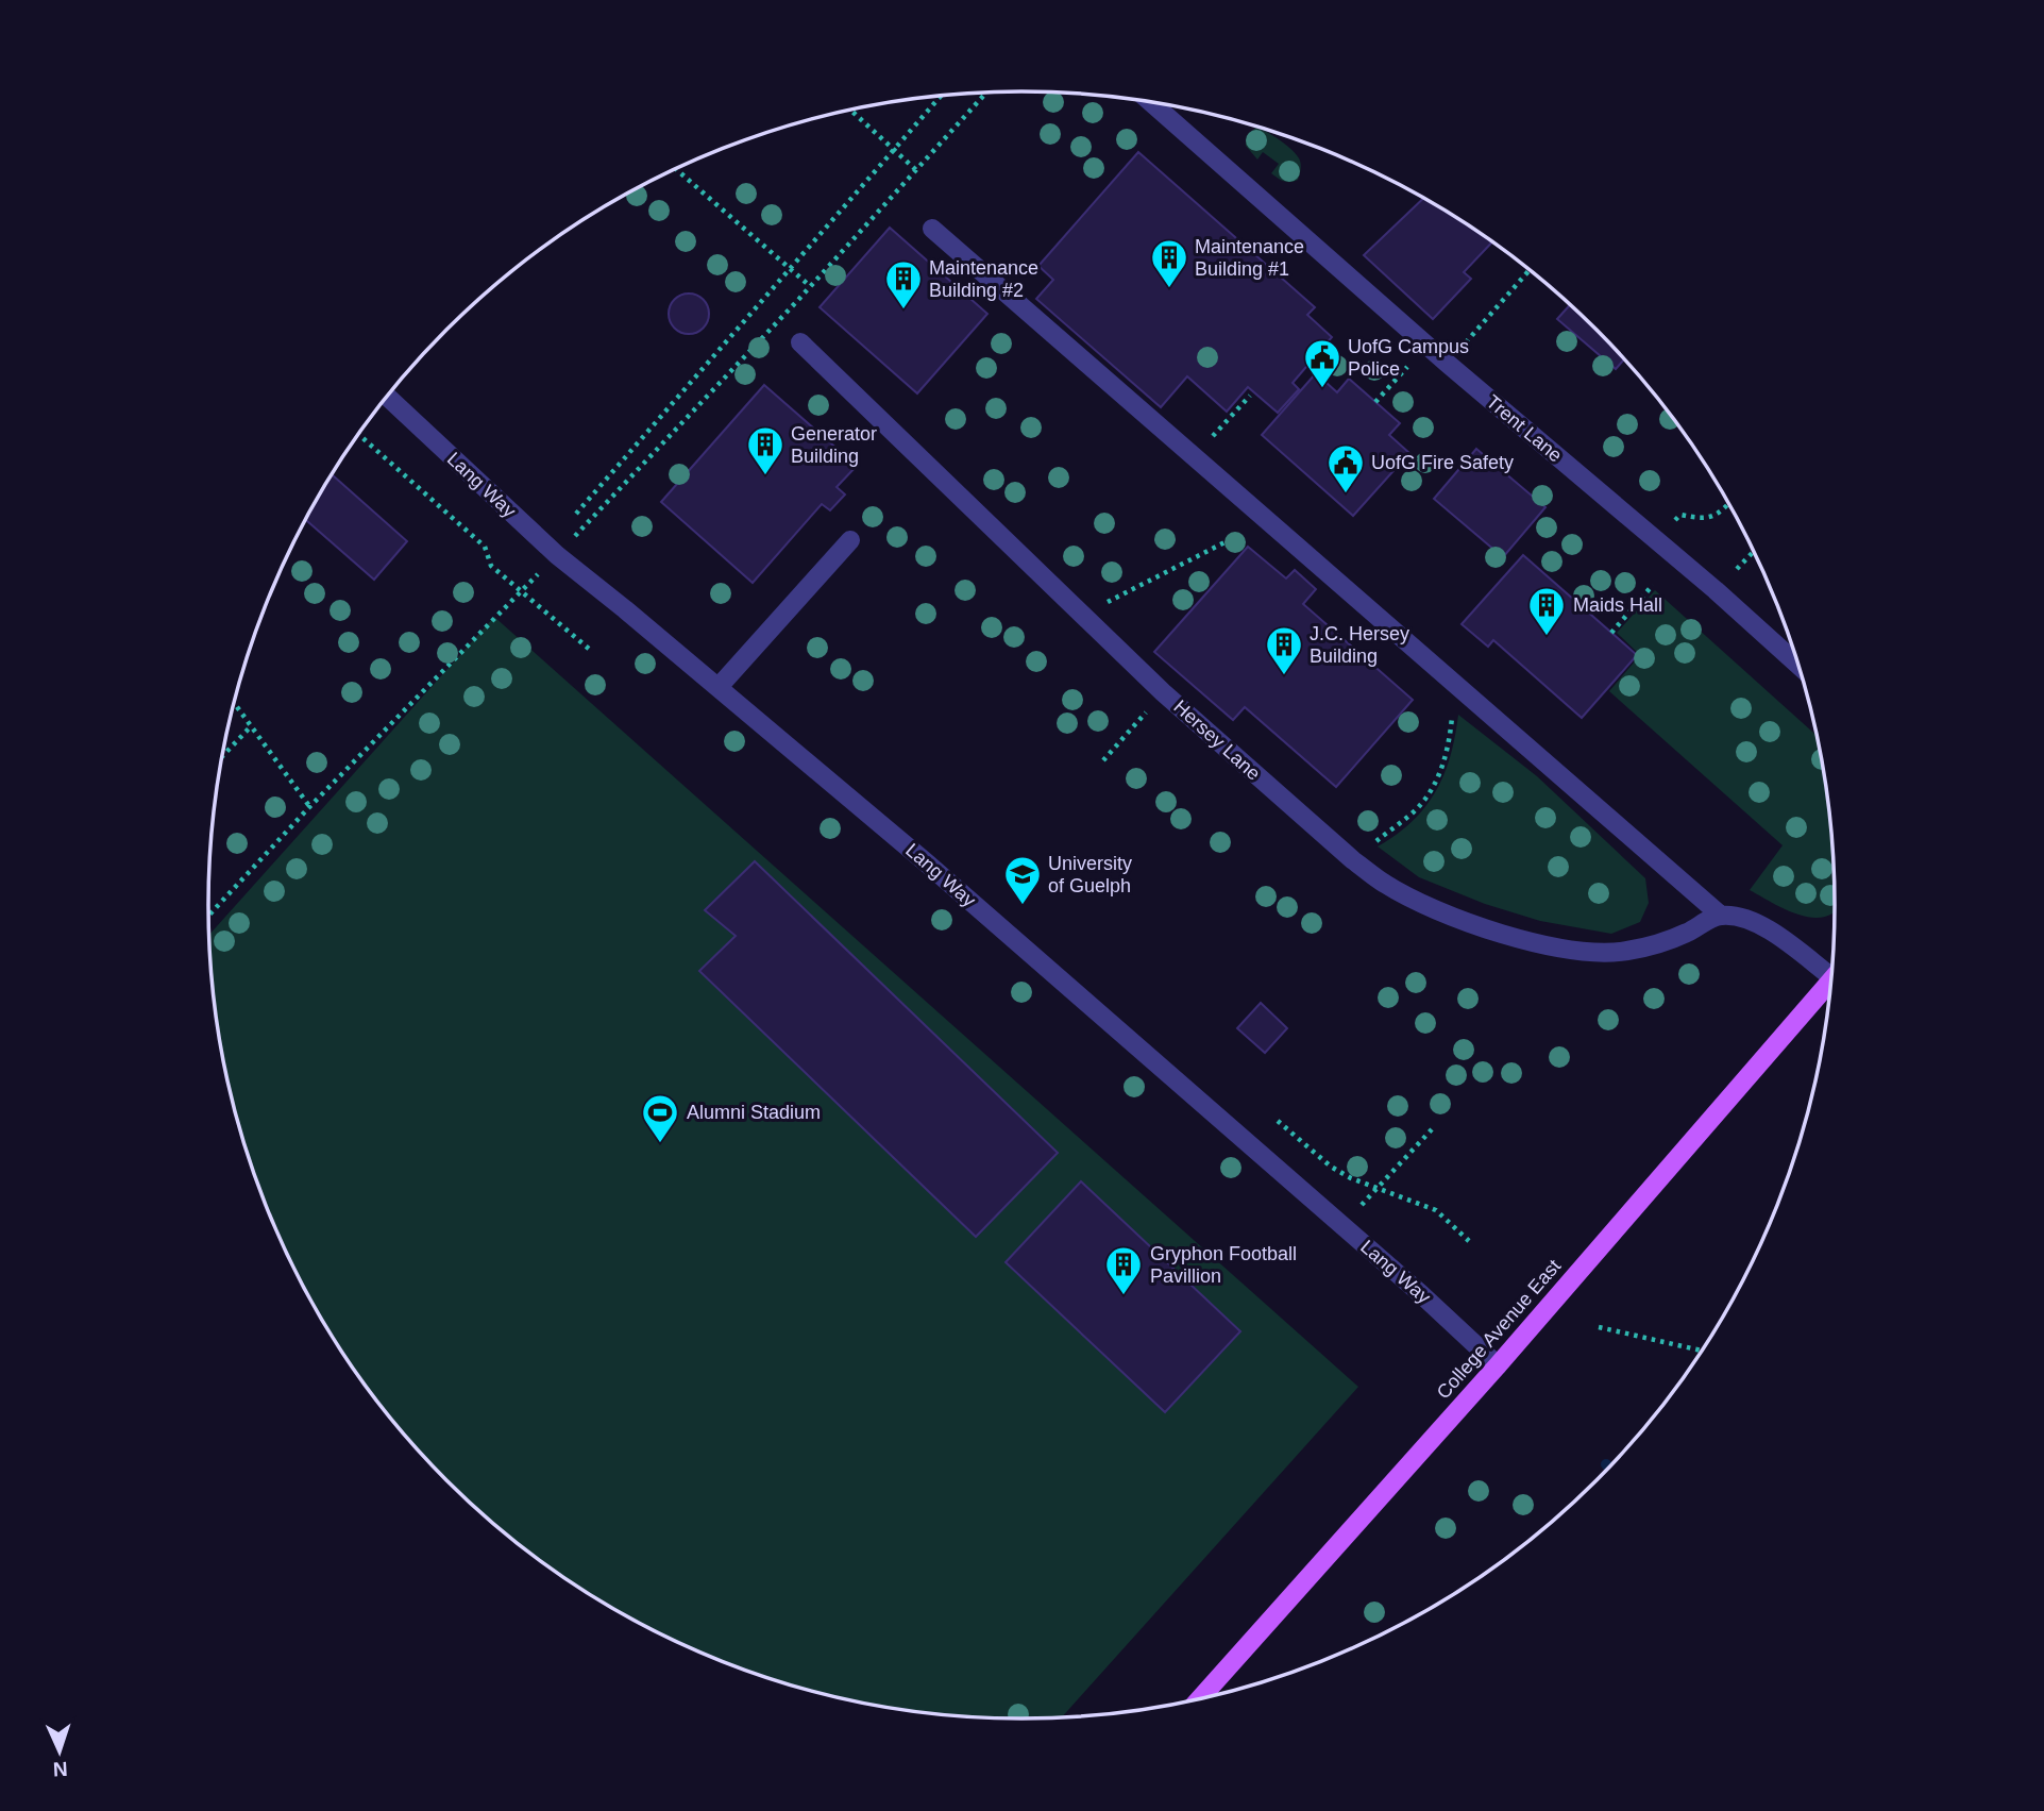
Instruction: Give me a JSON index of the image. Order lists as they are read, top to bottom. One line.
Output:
{"streets":{"main road":["College Avenue East"],"street":["Trent Lane","Lang Way","Hersey Lane"]},"crossings":[["Lang Way","College Avenue East"]],"places":{"building":["Maintenance Building #1","Maintenance Building #2","Generator Building","Maids Hall","J.C. Hersey Building","Gryphon Football Pavillion"],"public building":["UofG Campus Police","UofG Fire Safety"],"school or university":["University of Guelph"],"sports":["Alumni Stadium"]},"north":"bottom"}
